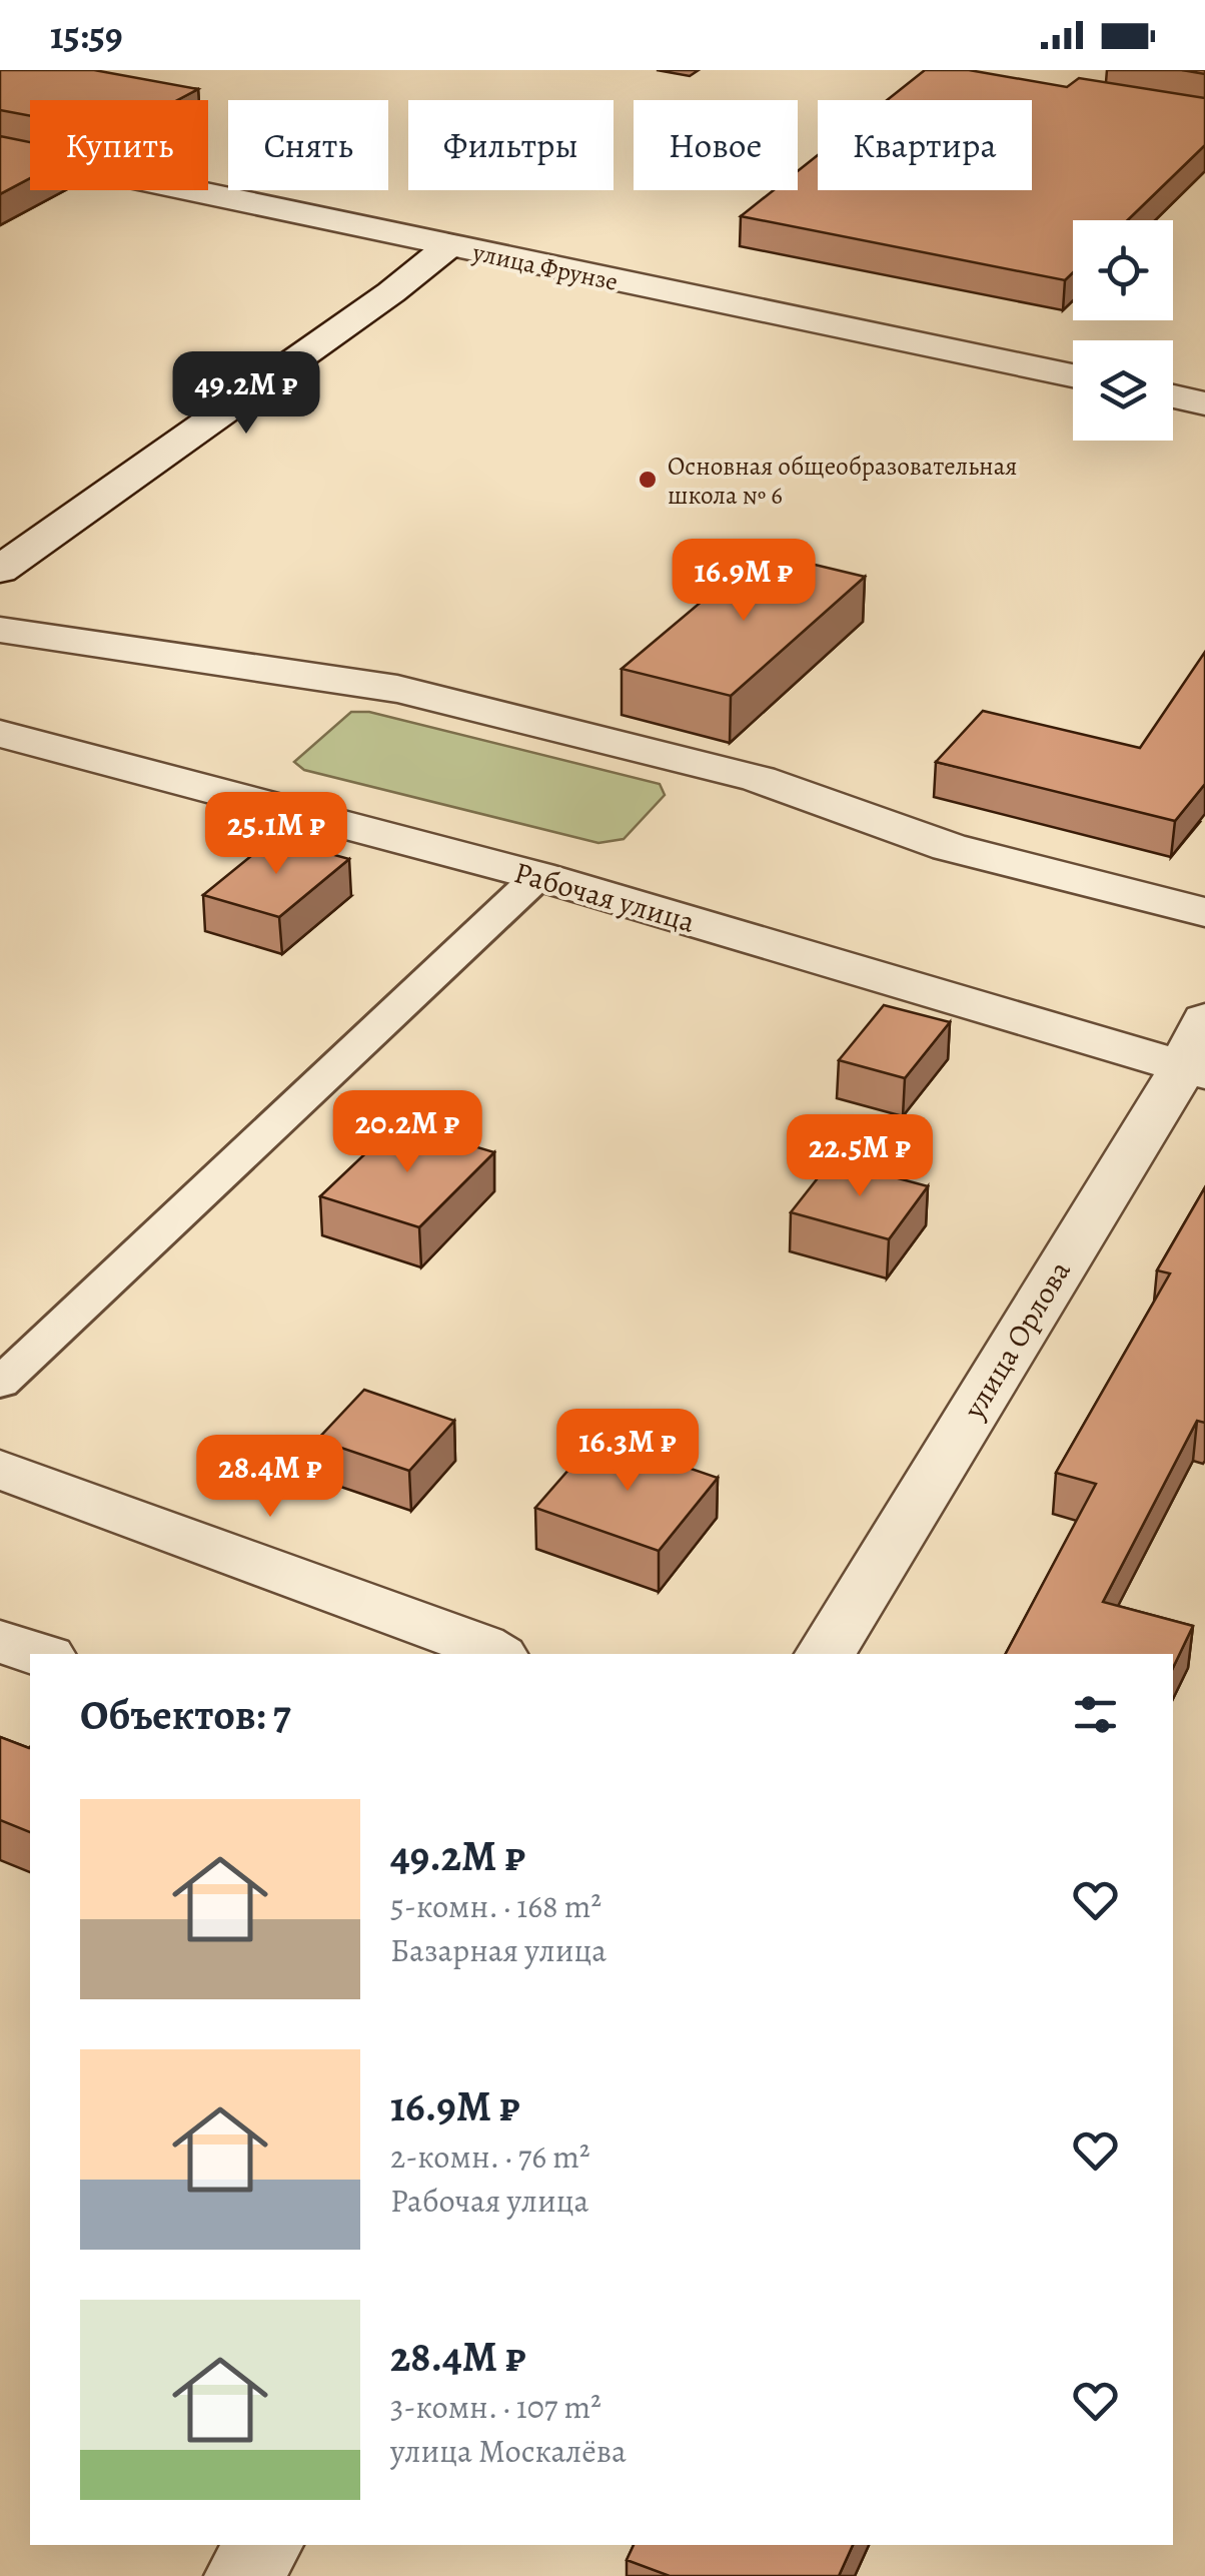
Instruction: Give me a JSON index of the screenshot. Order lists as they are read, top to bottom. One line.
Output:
{"streets":{"street":["улица Фрунзе","Рабочая улица","улица Орлова"]},"crossings":[["Рабочая улица","улица Орлова"]],"places":["Основная общеобразовательная школа № 6"],"page":{"status":"15:59","chip":["Купить","Снять","Фильтры","Новое","Квартира"],"price":["49.2M ₽","16.9M ₽","25.1M ₽","20.2M ₽","22.5M ₽","16.3M ₽","28.4M ₽"],"heading":"Объектов: 7","list":[{"name":"49.2M ₽","note":"5-комн. · 168 m² · Базарная улица"},{"name":"16.9M ₽","note":"2-комн. · 76 m² · Рабочая улица"},{"name":"28.4M ₽","note":"3-комн. · 107 m² · улица Москалёва"}]}}
